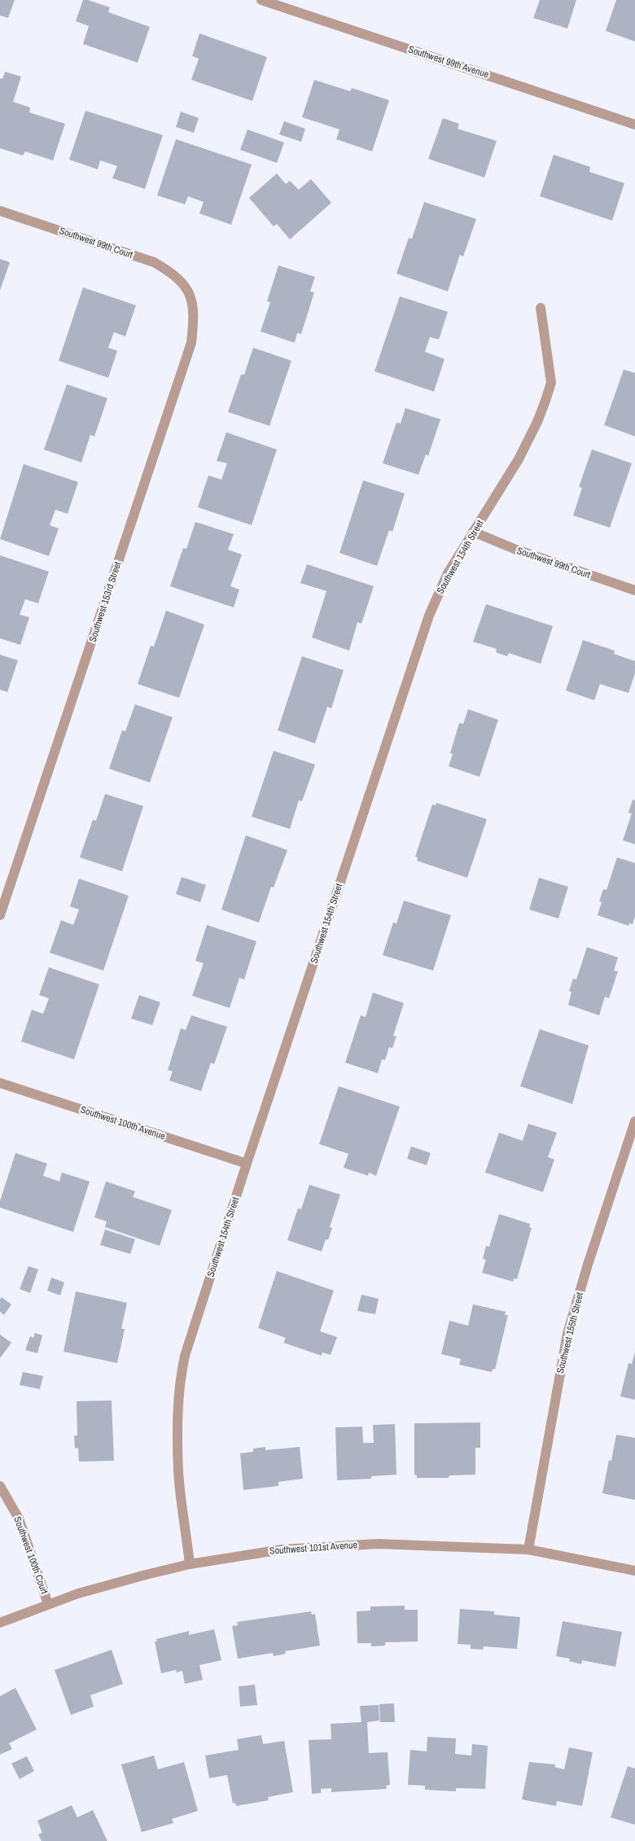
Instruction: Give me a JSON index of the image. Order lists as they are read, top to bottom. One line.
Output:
{"streets":{"street":["Southwest 99th Avenue","Southwest 99th Court","Southwest 154th Street","Southwest 153rd Street","Southwest 100th Avenue","Southwest 155th Street","Southwest 101st Avenue","Southwest 100th Court"]},"crossings":[["Southwest 99th Court","Southwest 154th Street"],["Southwest 99th Court","Southwest 153rd Street"],["Southwest 154th Street","Southwest 100th Avenue"],["Southwest 154th Street","Southwest 101st Avenue"],["Southwest 155th Street","Southwest 101st Avenue"],["Southwest 101st Avenue","Southwest 100th Court"]]}
